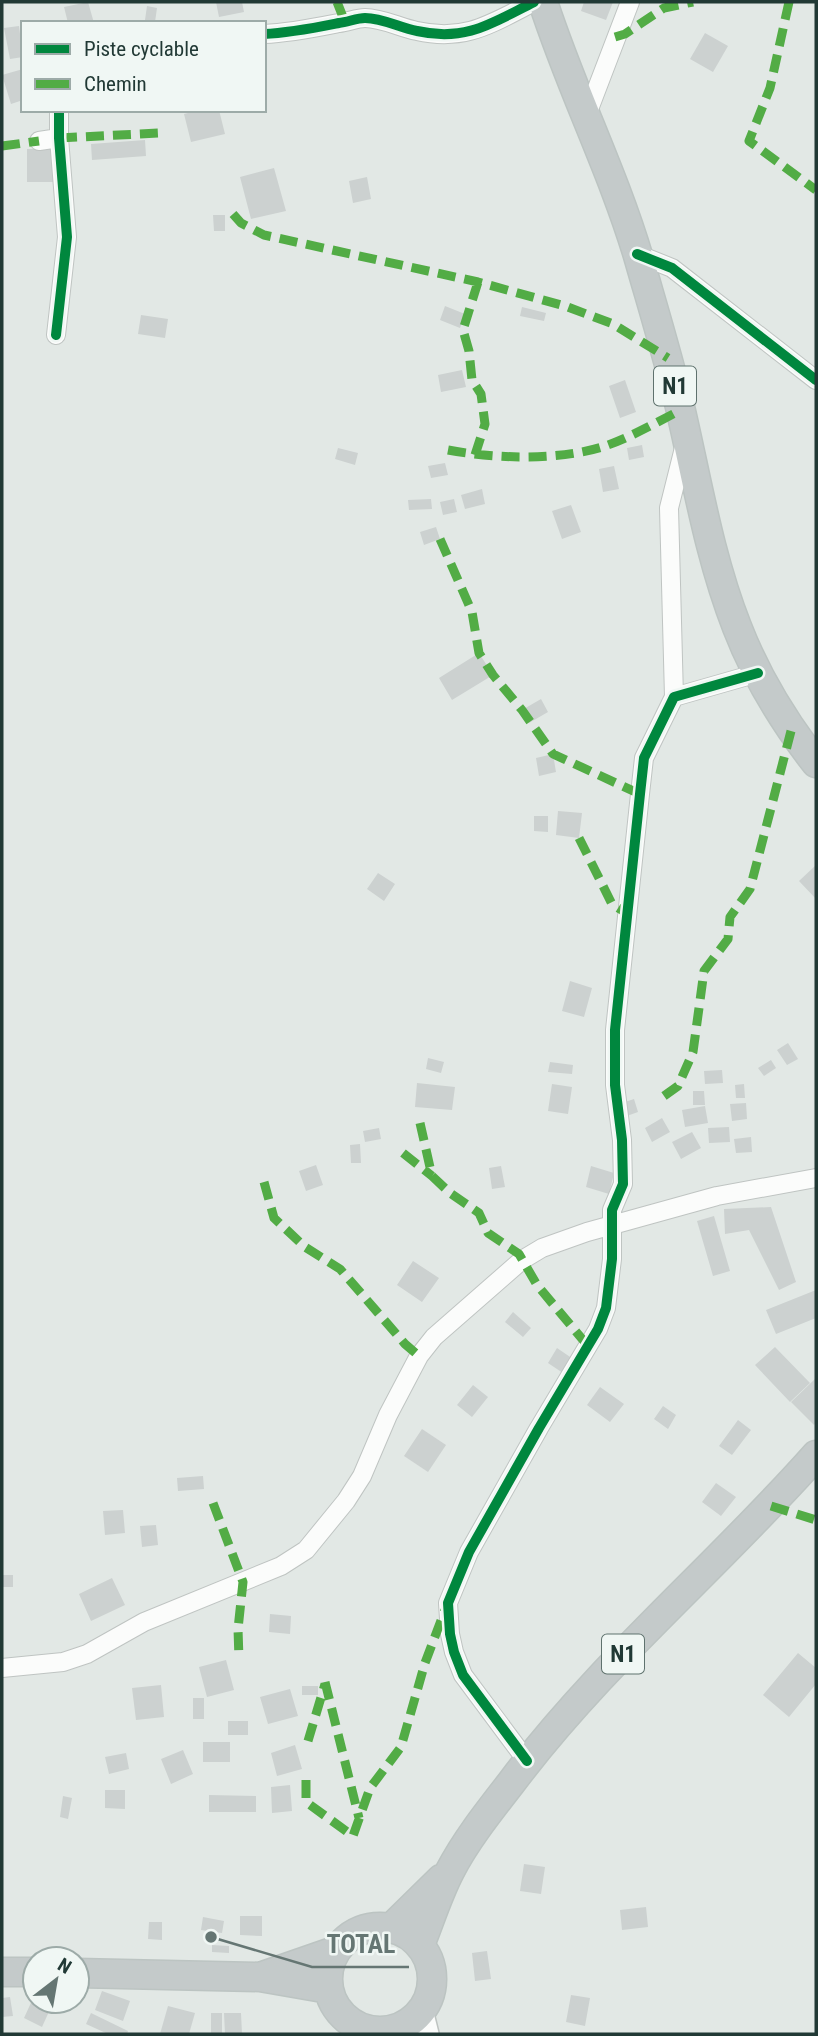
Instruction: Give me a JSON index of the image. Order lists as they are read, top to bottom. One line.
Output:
{"streets":{"highway":["N1"]},"places":["TOTAL"],"legend":["Piste cyclable","Chemin"],"north":"top right"}
